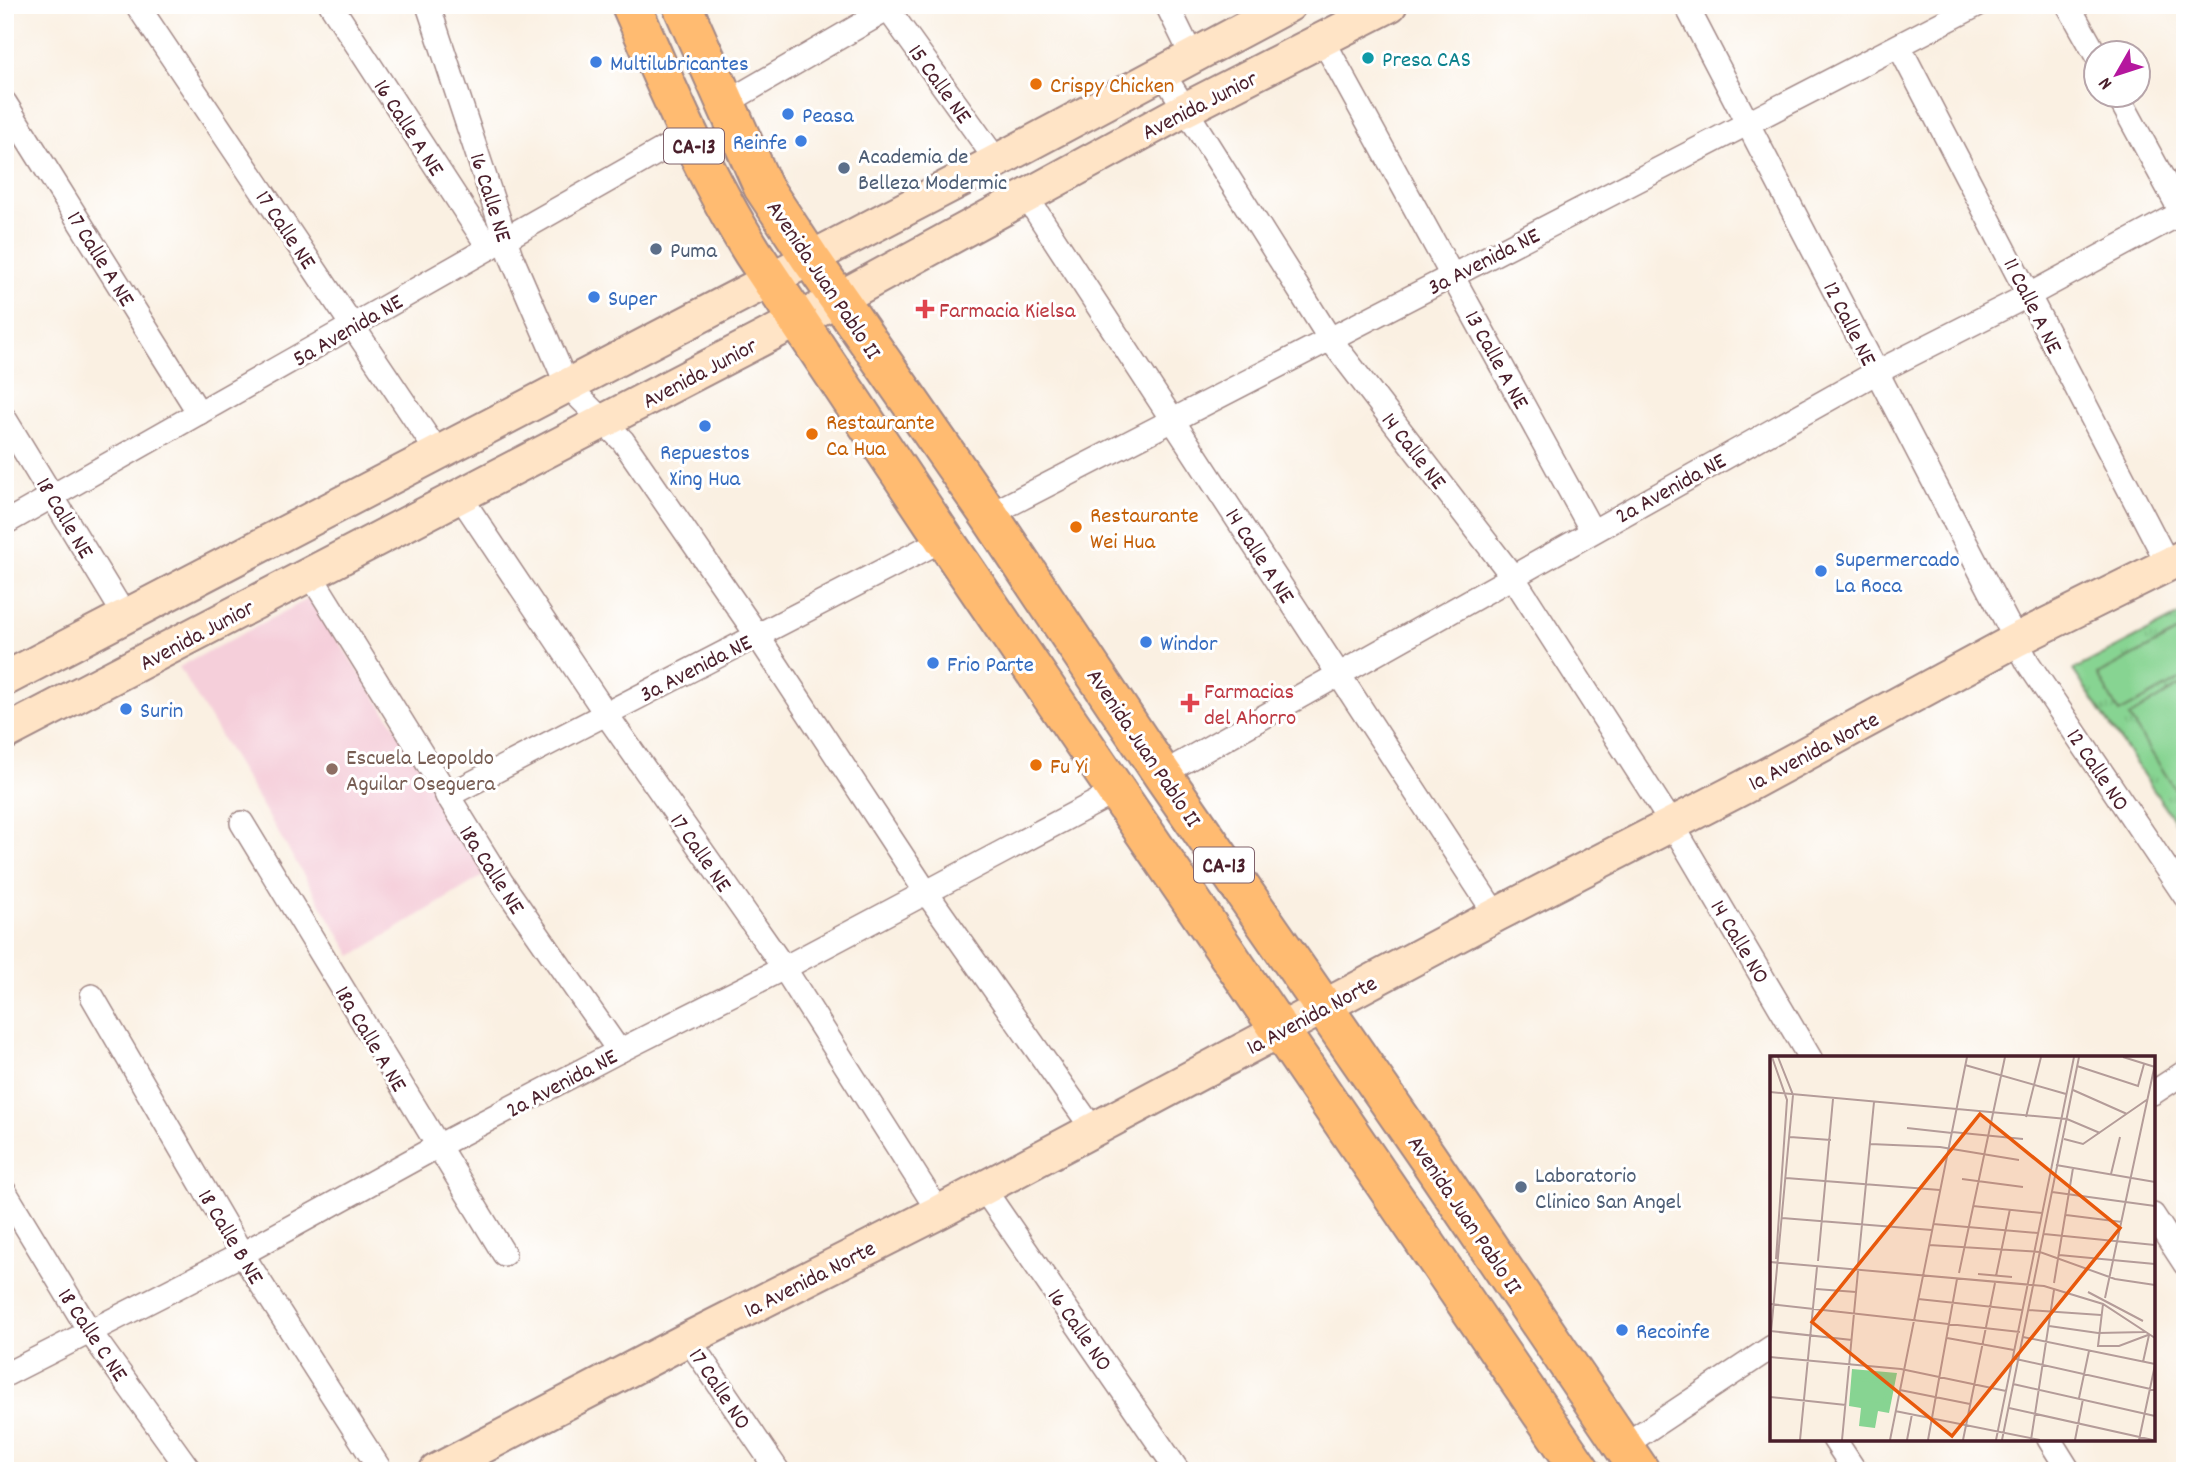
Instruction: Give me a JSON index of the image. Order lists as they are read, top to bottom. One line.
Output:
{"streets":{"highway":["CA-13","Avenida Juan Pablo II"],"main road":["Avenida Junior","1a Avenida Norte"],"street":["15 Calle NE","16 Calle A NE","16 Calle NE","17 Calle NE","17 Calle A NE","3a Avenida NE","11 Calle A NE","12 Calle NE","5a Avenida NE","13 Calle A NE","14 Calle NE","2a Avenida NE","18 Calle NE","14 Calle A NE","12 Calle NO","18a Calle NE","14 Calle NO","18a Calle A NE","18 Calle B NE","16 Calle NO","18 Calle C NE","17 Calle NO"]},"crossings":[["15 Calle NE","Avenida Junior"],["Avenida Junior","16 Calle NE"],["Avenida Junior","17 Calle NE"],["Avenida Junior","Avenida Juan Pablo II"],["Avenida Junior","13 Calle A NE"],["Avenida Junior","14 Calle NE"],["Avenida Junior","18 Calle NE"],["Avenida Junior","14 Calle A NE"],["Avenida Junior","18a Calle NE"],["16 Calle A NE","16 Calle NE"],["16 Calle A NE","5a Avenida NE"],["16 Calle NE","5a Avenida NE"],["17 Calle NE","3a Avenida NE"],["17 Calle NE","5a Avenida NE"],["17 Calle NE","2a Avenida NE"],["17 Calle NE","1a Avenida Norte"],["17 Calle A NE","5a Avenida NE"],["3a Avenida NE","Avenida Juan Pablo II"],["3a Avenida NE","11 Calle A NE"],["3a Avenida NE","12 Calle NE"],["3a Avenida NE","13 Calle A NE"],["3a Avenida NE","14 Calle NE"],["3a Avenida NE","14 Calle A NE"],["3a Avenida NE","18a Calle NE"],["Avenida Juan Pablo II","5a Avenida NE"],["Avenida Juan Pablo II","2a Avenida NE"],["Avenida Juan Pablo II","1a Avenida Norte"],["11 Calle A NE","2a Avenida NE"],["11 Calle A NE","1a Avenida Norte"],["12 Calle NE","2a Avenida NE"],["12 Calle NE","1a Avenida Norte"],["12 Calle NE","12 Calle NO"],["5a Avenida NE","18 Calle NE"],["13 Calle A NE","2a Avenida NE"],["14 Calle NE","2a Avenida NE"],["14 Calle NE","1a Avenida Norte"],["14 Calle NE","14 Calle NO"],["2a Avenida NE","14 Calle A NE"],["2a Avenida NE","18a Calle NE"],["2a Avenida NE","18a Calle A NE"],["2a Avenida NE","18 Calle B NE"],["2a Avenida NE","18 Calle C NE"],["14 Calle A NE","1a Avenida Norte"],["1a Avenida Norte","12 Calle NO"],["1a Avenida Norte","14 Calle NO"],["1a Avenida Norte","16 Calle NO"],["1a Avenida Norte","17 Calle NO"]],"places":{"other":["Presa CAS","Multilubricantes","Crispy Chicken","Peasa","Reinfe","Academia de Belleza Modermic","Puma","Super","Repuestos Xing Hua","Restaurante Ca Hua","Restaurante Wei Hua","Supermercado La Roca","Windor","Frio Parte","Surin","Fu Yi","Escuela Leopoldo Aguilar Oseguera","Laboratorio Clinico San Angel","Recoinfe"],"health":["Farmacia Kielsa","Farmacias del Ahorro"]},"north":"bottom left"}
